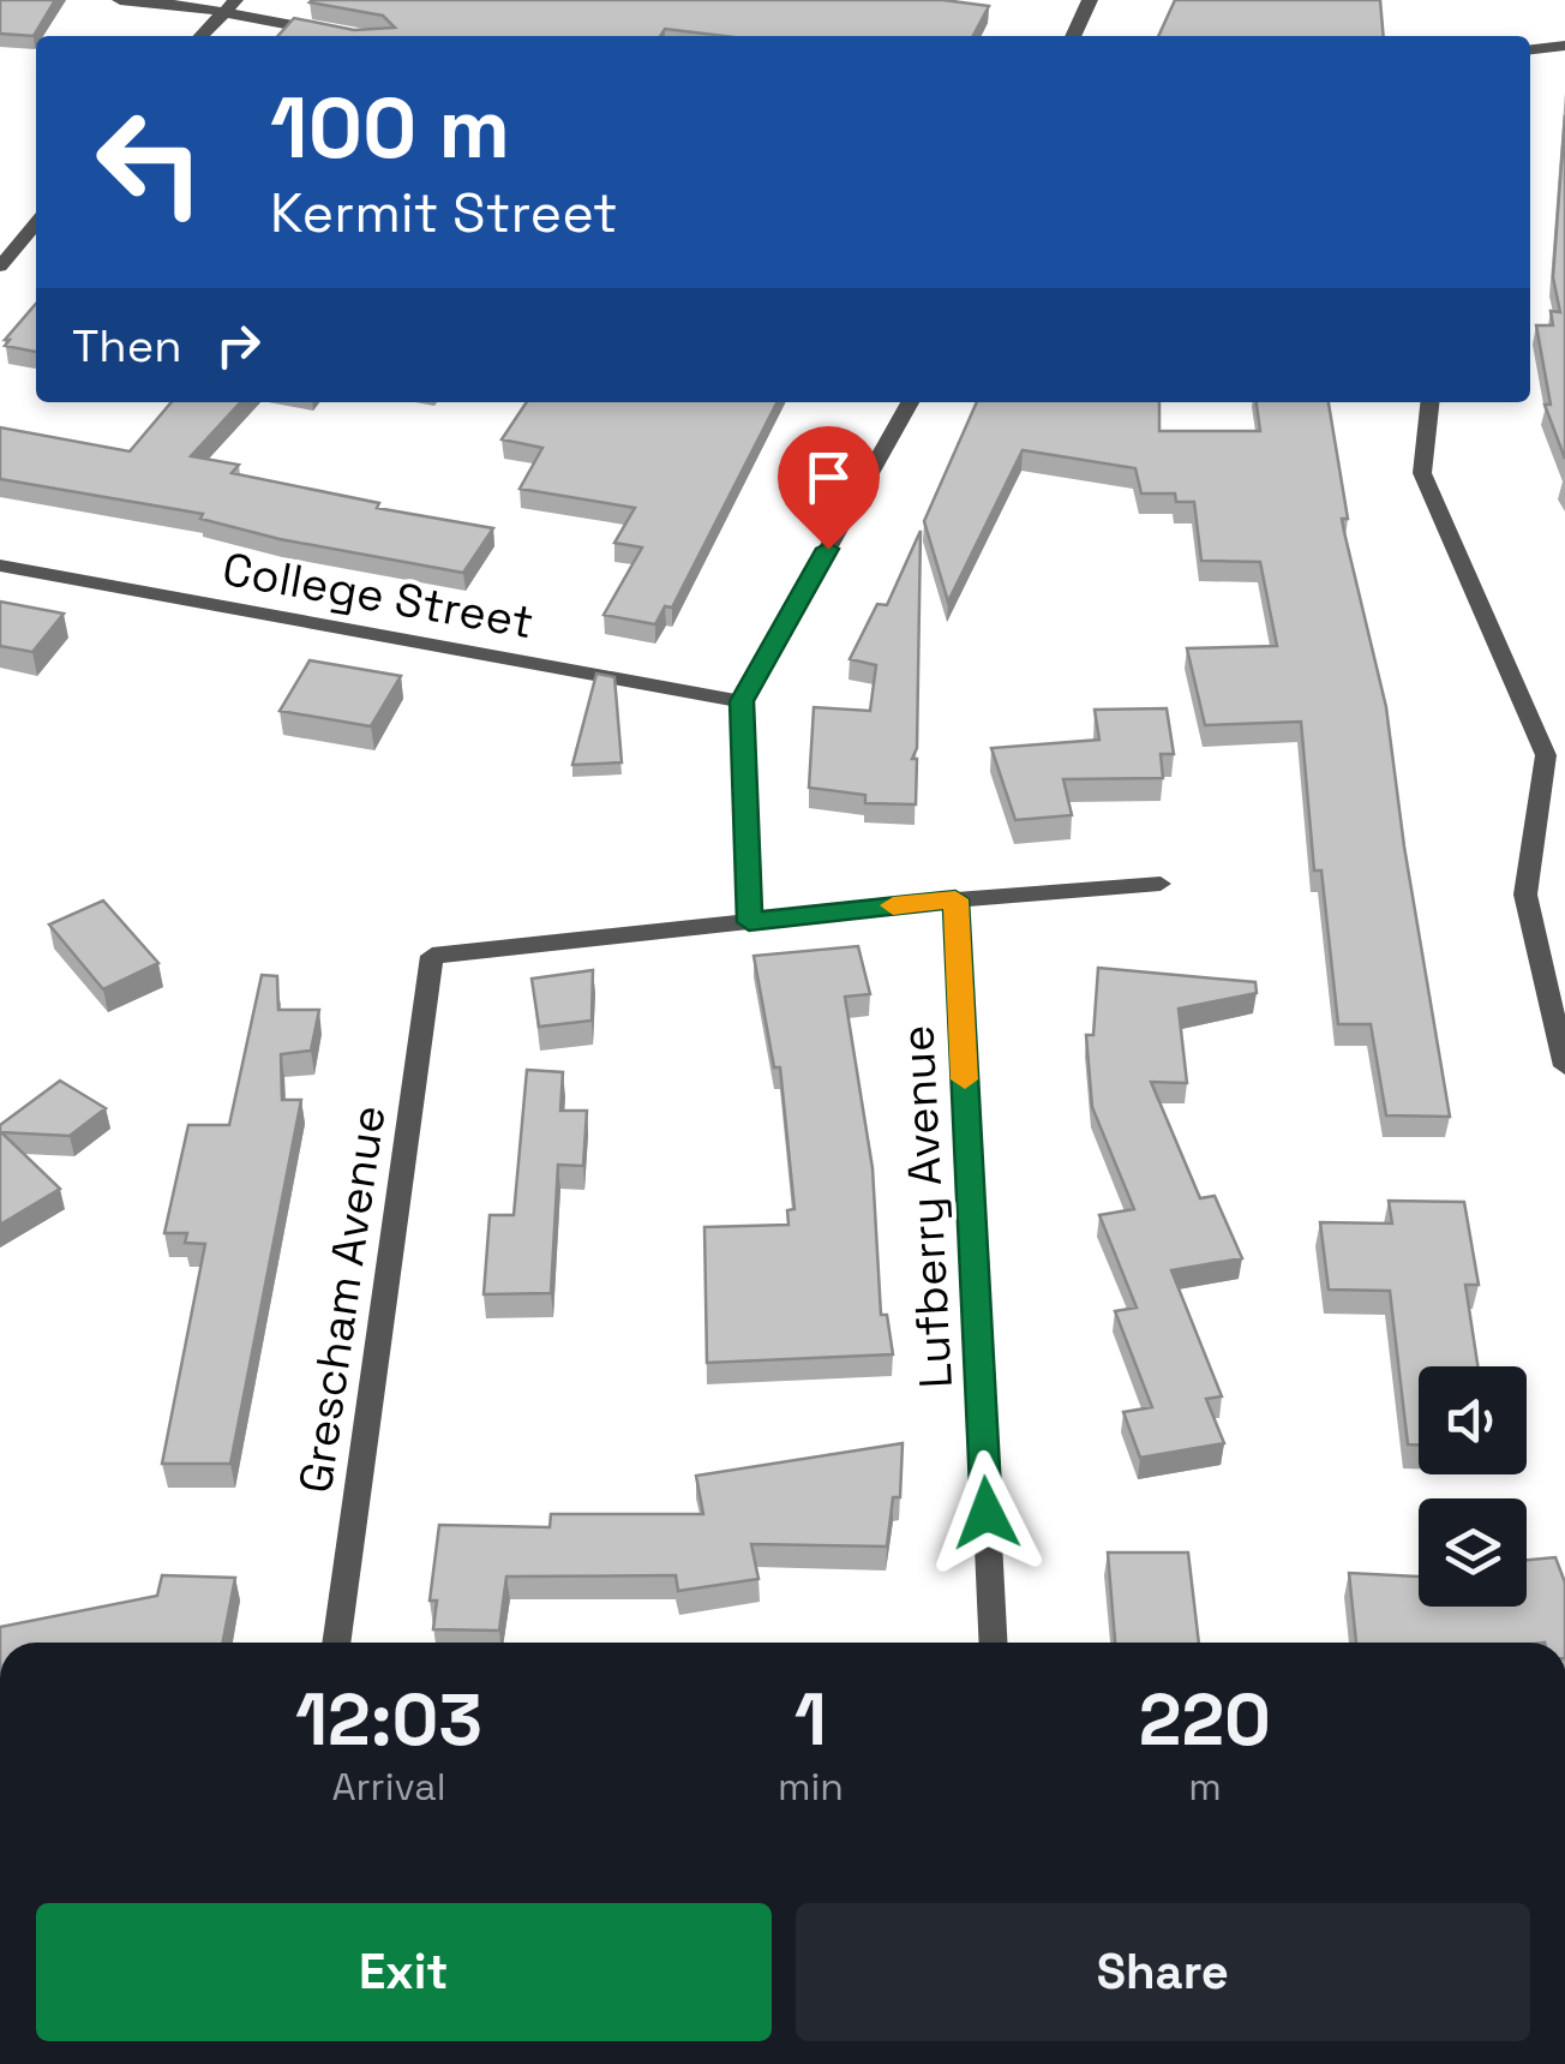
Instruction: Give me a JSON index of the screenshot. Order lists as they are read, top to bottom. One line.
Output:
{"streets":{"street":["College Street","Lufberry Avenue","Grescham Avenue"]},"page":{"turn":["100 m","Kermit Street"],"then":"Then","eta":["12:03","Arrival","1","min","220","m"],"buttons":["Exit","Share"]}}
